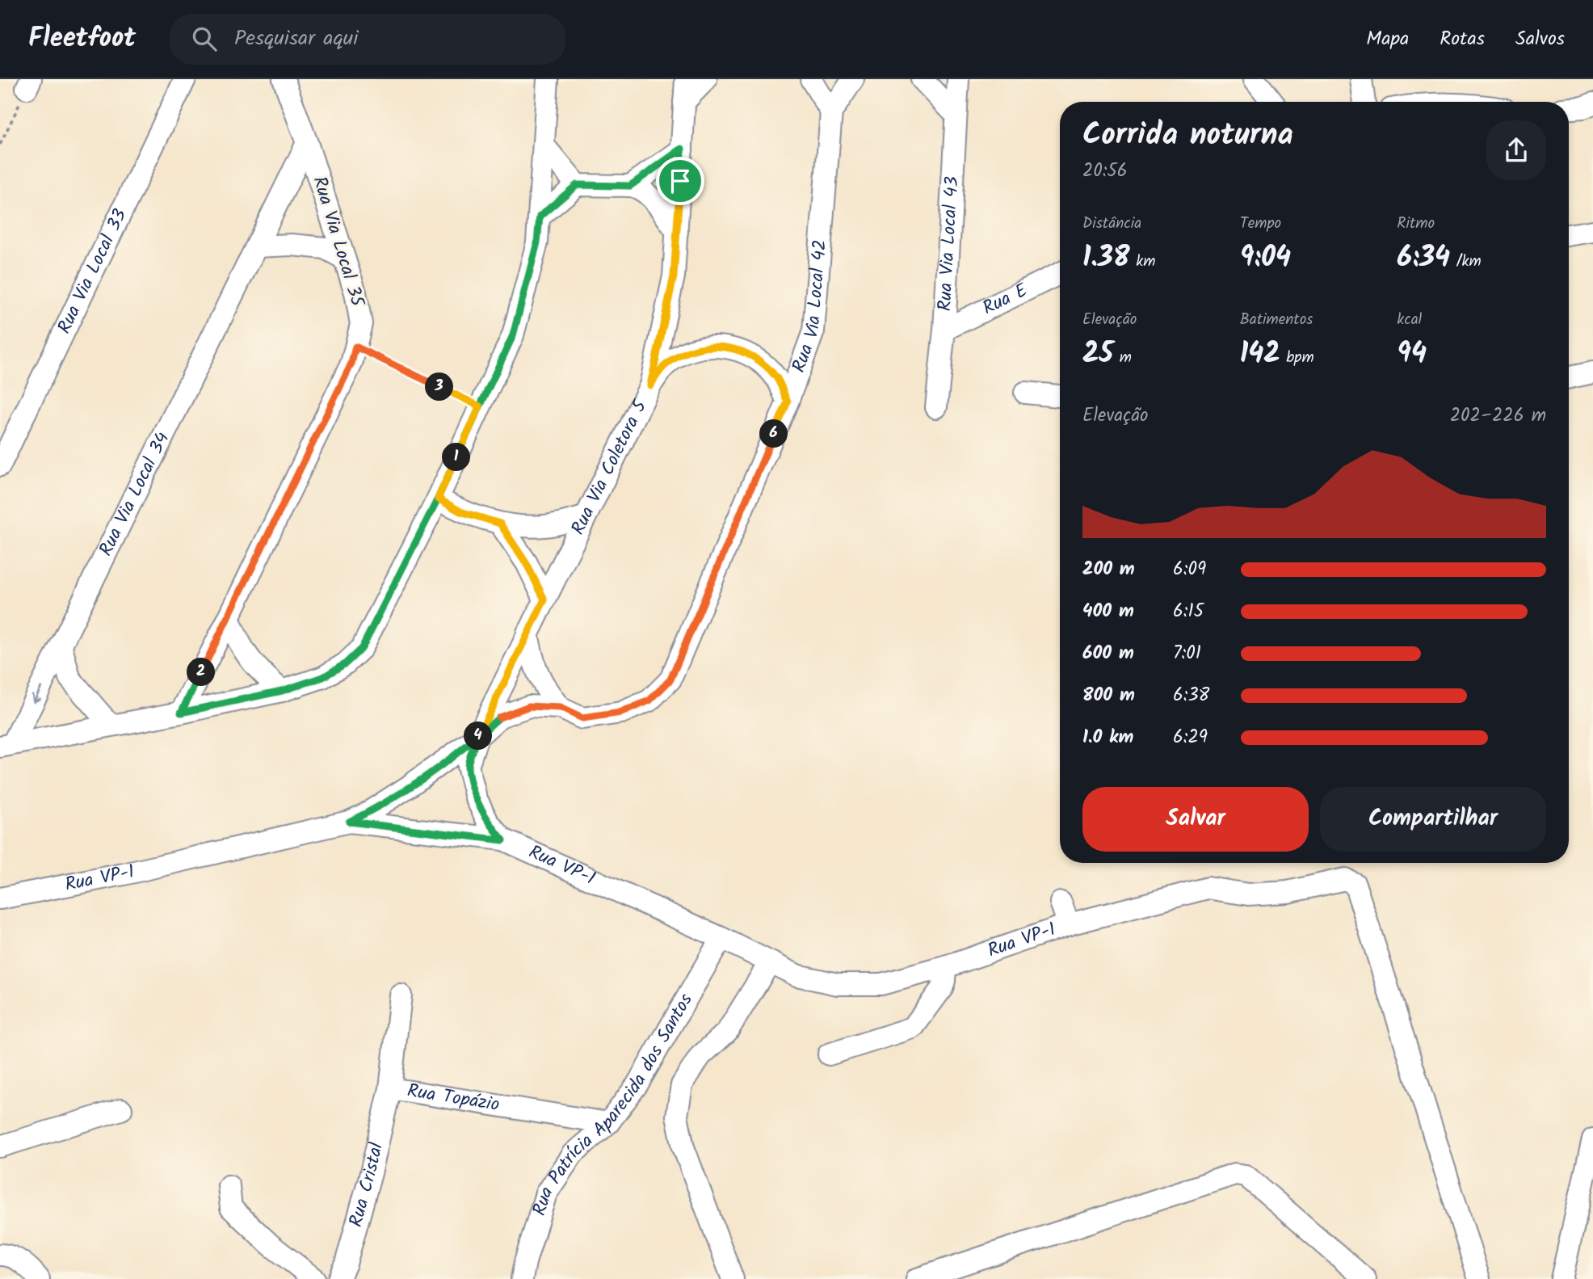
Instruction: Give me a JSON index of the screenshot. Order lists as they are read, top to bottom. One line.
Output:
{"streets":{"street":["Rua Via Local 35","Rua Via Local 43","Rua Via Local 33","Rua E","Rua Via Local 42","Rua Via Coletora 5","Rua Via Local 34","Rua VP-1","Rua Topázio","Rua Patrícia Aparecida dos Santos","Rua Cristal"]},"crossings":[["Rua Via Local 35","Rua Via Local 34"],["Rua Via Local 43","Rua E"],["Rua Via Coletora 5","Rua VP-1"],["Rua VP-1","Rua Patrícia Aparecida dos Santos"],["Rua Topázio","Rua Patrícia Aparecida dos Santos"],["Rua Topázio","Rua Cristal"]],"page":{"header":"Fleetfoot","search":"Pesquisar aqui","nav":["Mapa","Rotas","Salvos"],"heading":["Corrida noturna","20:56"],"stats":[["Distância","1.38 km"],["Tempo","9:04"],["Ritmo","6:34 /km"],["Elevação","25 m"],["Batimentos","142 bpm"],["kcal","94"]],"pins":["3","6","1","2","4"],"chart":["Elevação","202–226 m"],"list":[{"name":"200 m","note":"6:09"},{"name":"400 m","note":"6:15"},{"name":"600 m","note":"7:01"},{"name":"800 m","note":"6:38"},{"name":"1.0 km","note":"6:29"}],"buttons":["Salvar","Compartilhar"]}}
